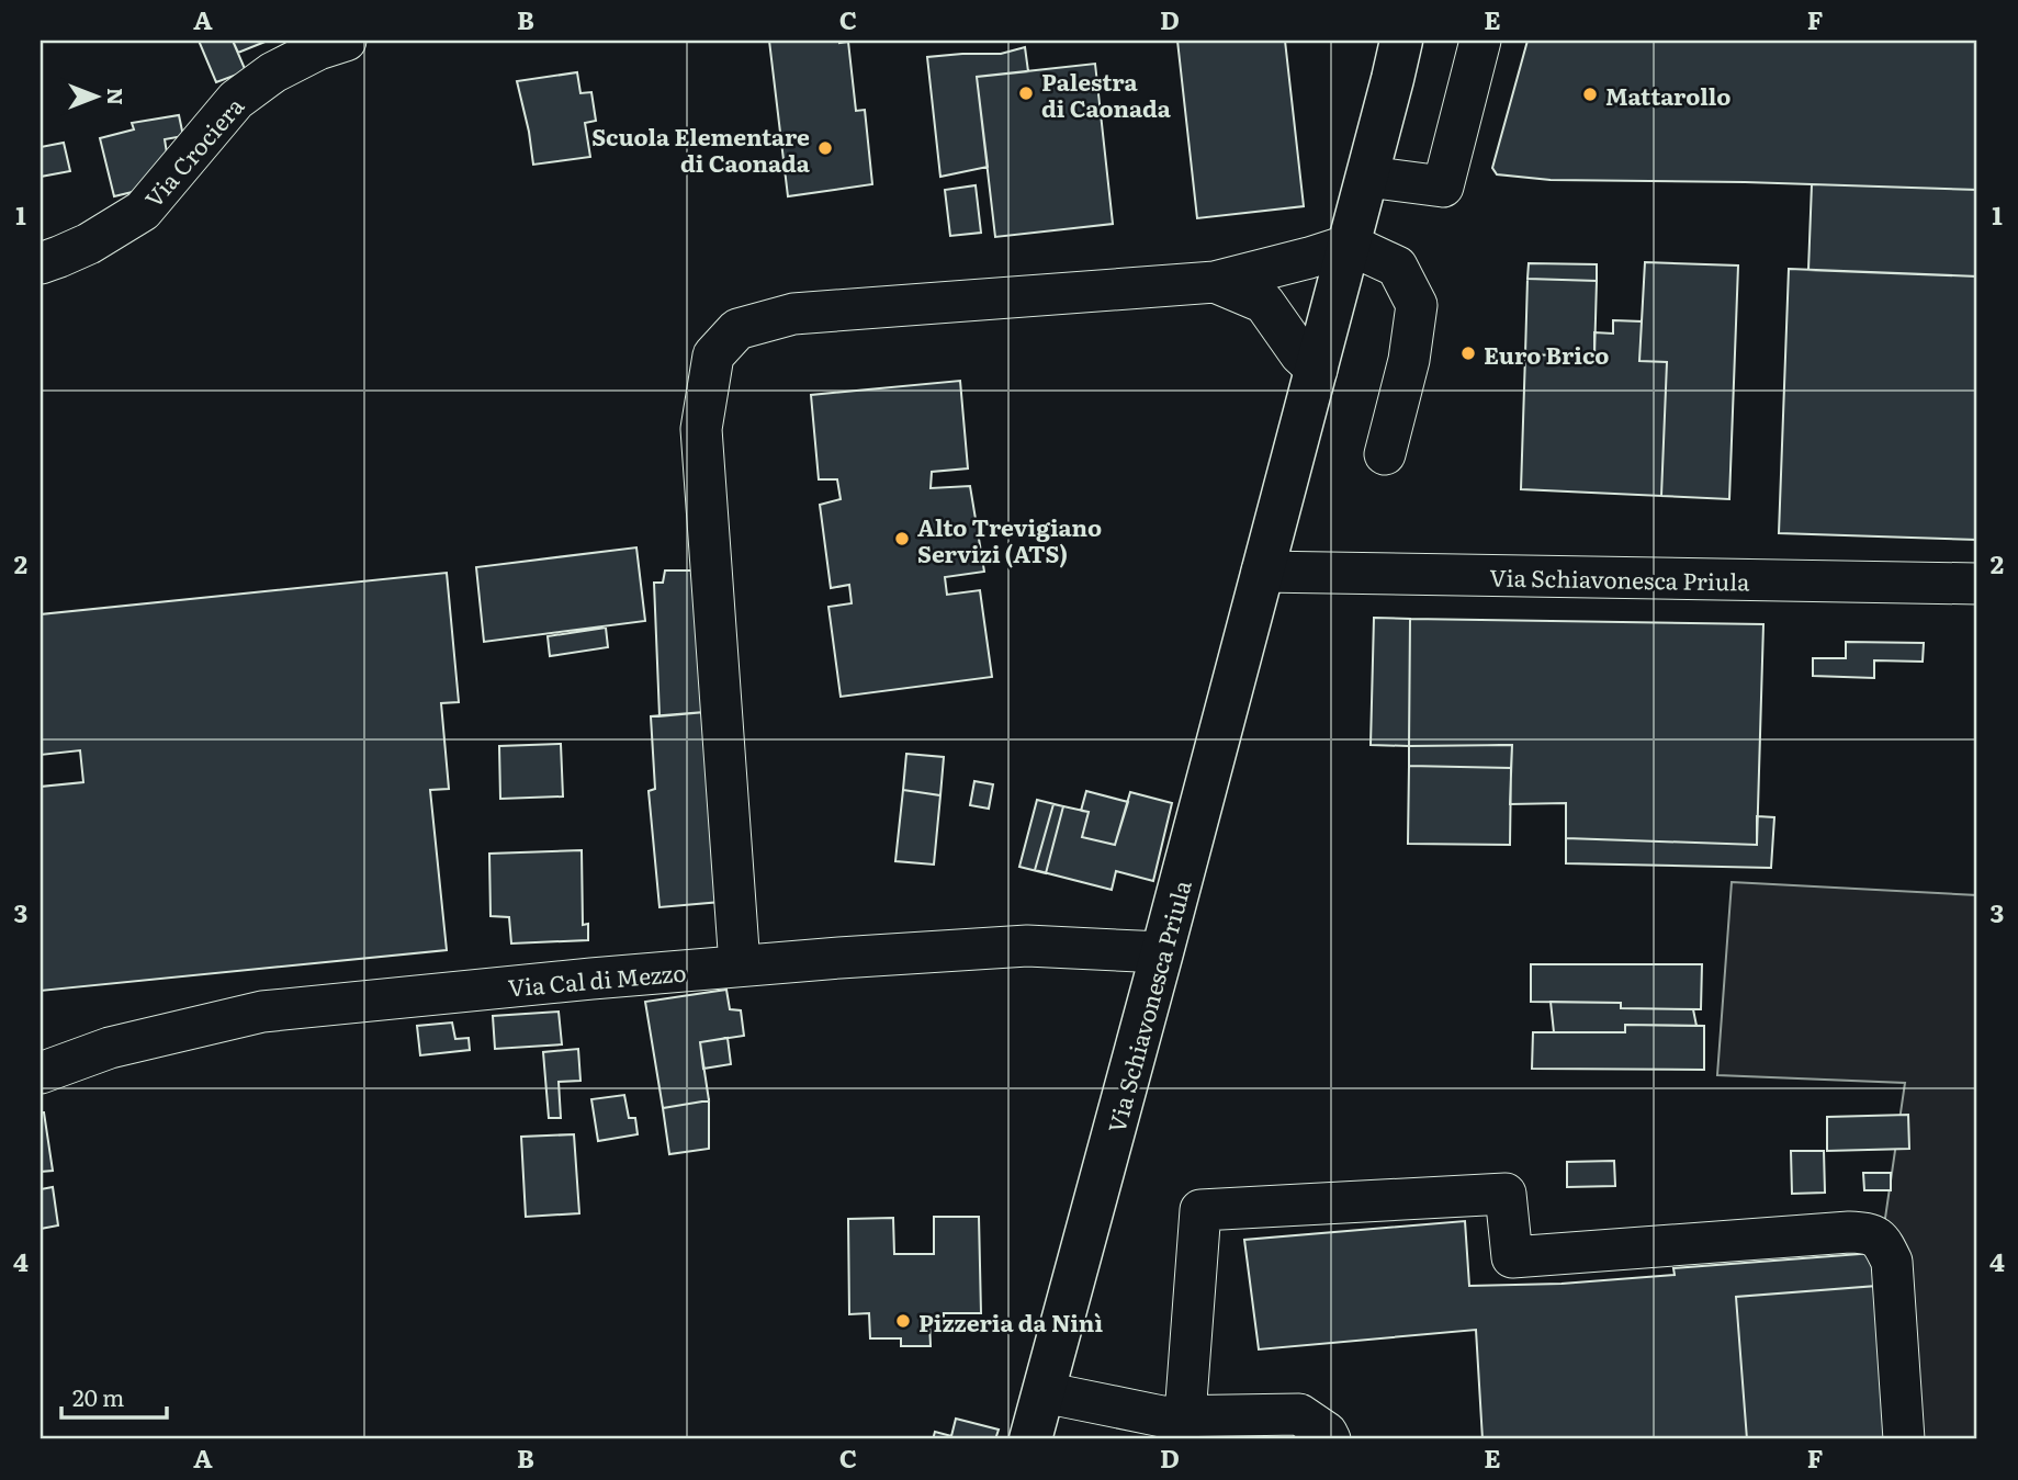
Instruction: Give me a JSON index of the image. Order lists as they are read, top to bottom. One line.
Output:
{"streets":{"main road":["Via Schiavonesca Priula"],"street":["Via Crociera","Via Cal di Mezzo"]},"crossings":[["Via Schiavonesca Priula","Via Cal di Mezzo"]],"places":["Palestra di Caonada","Mattarollo","Scuola Elementare di Caonada","Euro Brico","Alto Trevigiano Servizi (ATS)","Pizzeria da Ninì"],"scale_bar":"20 m","north":"right","grid":{"columns":["A","B","C","D","E","F"],"rows":["1","2","3","4"]}}
